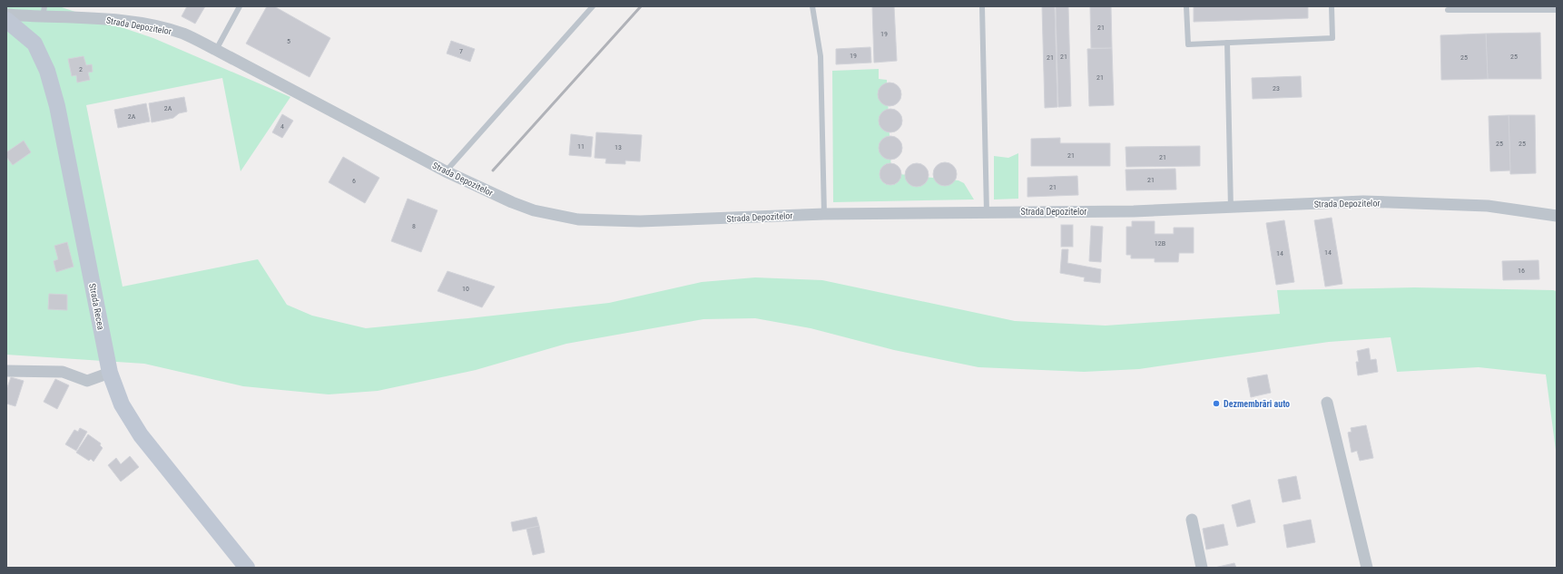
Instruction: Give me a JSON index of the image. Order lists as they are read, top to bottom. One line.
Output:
{"streets":{"main road":["Strada Recea"],"street":["Strada Depozitelor"]},"places":["Dezmembrări auto"],"house_numbers":["21","19","5","7","19","21","25","21","25","2","21","23","2A","2A","4","25","25","11","13","21","21","21","6","21","8","12B","14","14","16","10"]}
